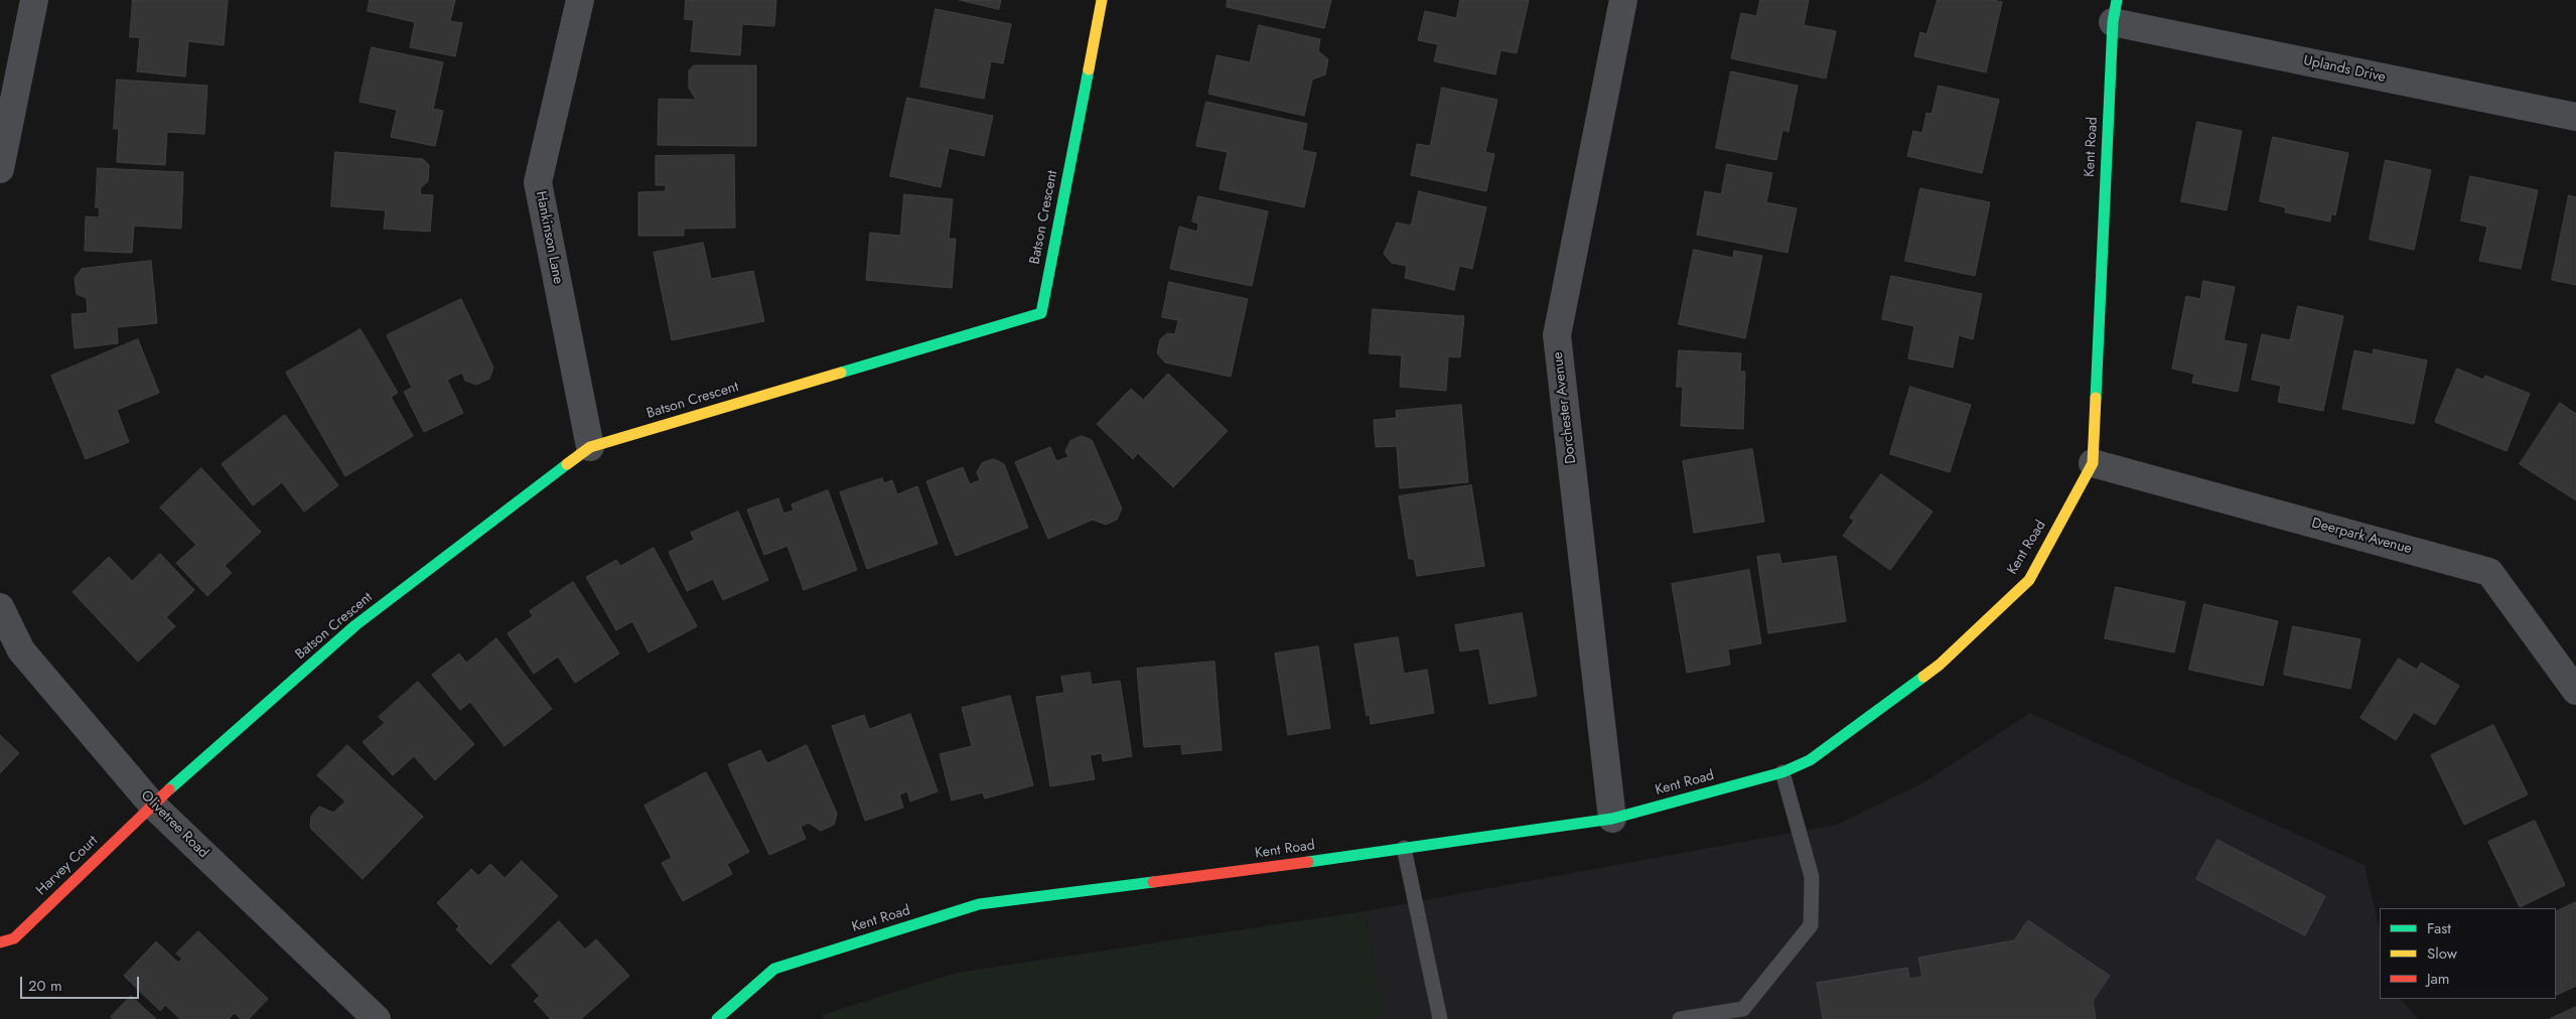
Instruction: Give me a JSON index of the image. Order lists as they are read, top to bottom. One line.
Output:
{"streets":{"street":["Uplands Drive","Kent Road","Batson Crescent","Hankinson Lane","Dorchester Avenue","Deerpark Avenue","Olivetree Road","Harvey Court"]},"crossings":[["Uplands Drive","Kent Road"],["Kent Road","Dorchester Avenue"],["Kent Road","Deerpark Avenue"],["Batson Crescent","Hankinson Lane"],["Batson Crescent","Olivetree Road"],["Batson Crescent","Harvey Court"],["Olivetree Road","Harvey Court"]],"legend":["Fast","Slow","Jam"],"scale_bar":"20 m"}
